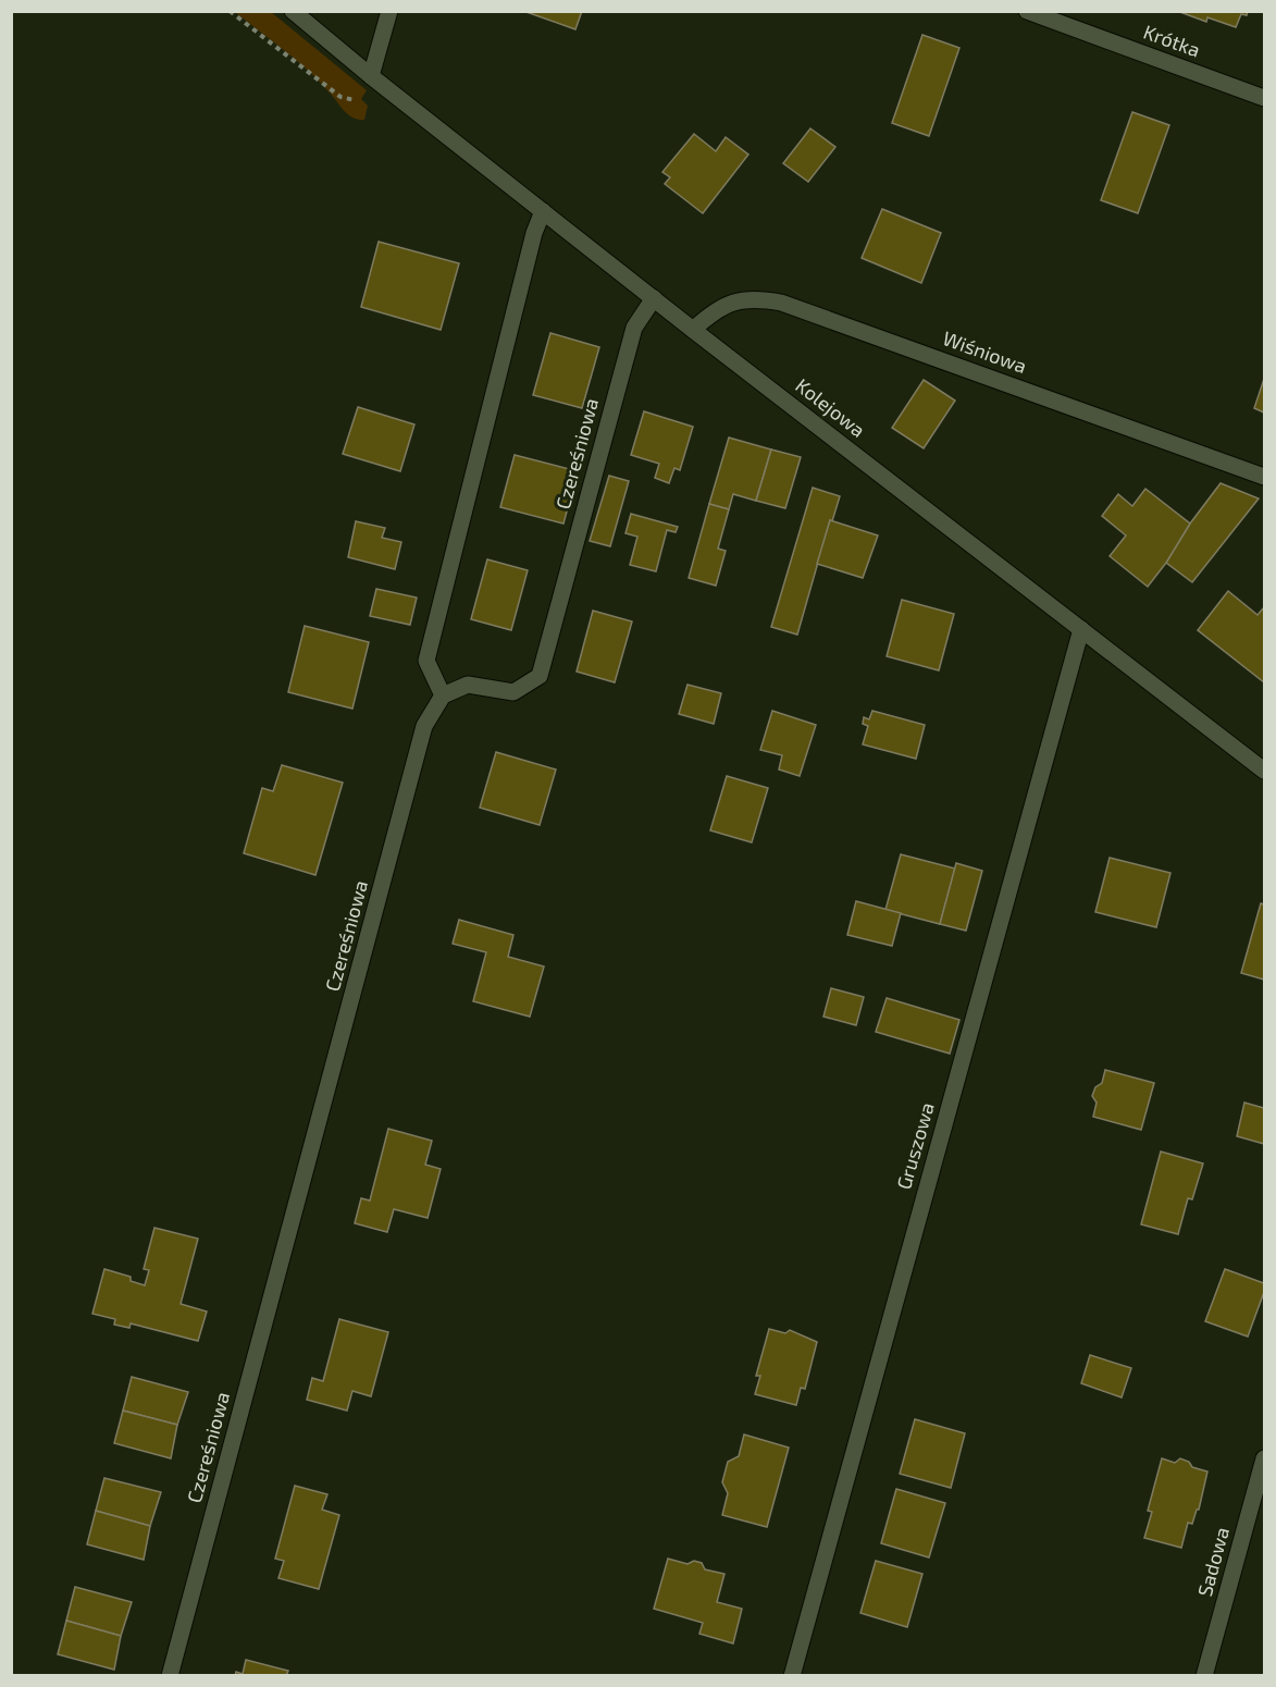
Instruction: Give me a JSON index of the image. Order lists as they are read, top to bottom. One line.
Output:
{"streets":{"street":["Krótka","Wiśniowa","Kolejowa","Czereśniowa","Gruszowa","Sadowa"]},"crossings":[["Wiśniowa","Kolejowa"],["Kolejowa","Czereśniowa"],["Kolejowa","Gruszowa"]]}
